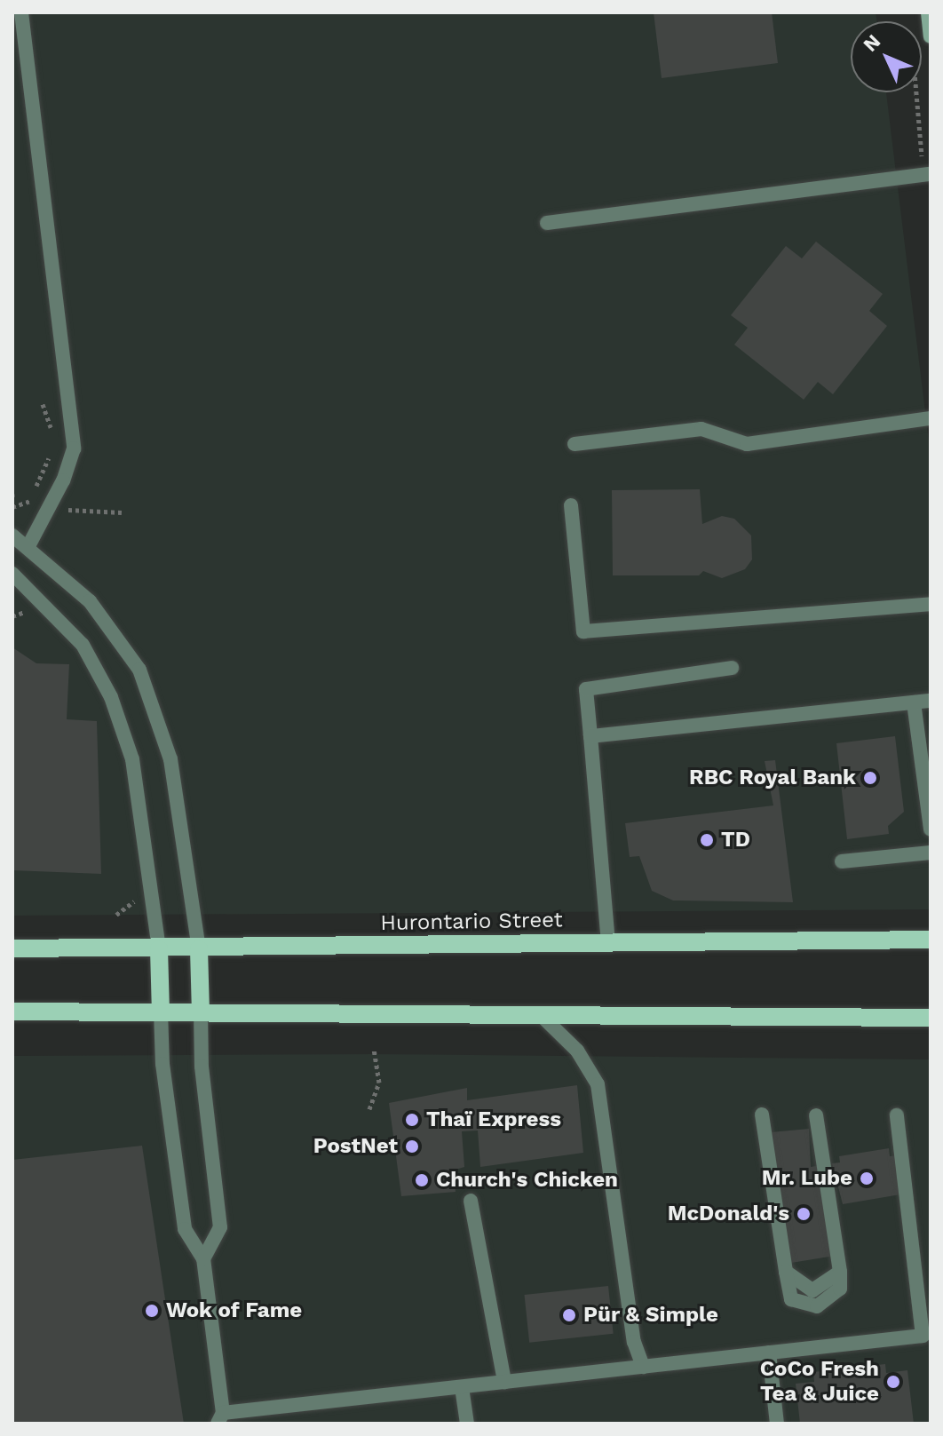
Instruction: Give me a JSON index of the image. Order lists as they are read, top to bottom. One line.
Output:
{"streets":{"main road":["Hurontario Street"]},"places":["RBC Royal Bank","TD","Thaï Express","PostNet","Mr. Lube","Church's Chicken","McDonald's","Wok of Fame","Pür & Simple","CoCo Fresh Tea & Juice"],"north":"top left"}
